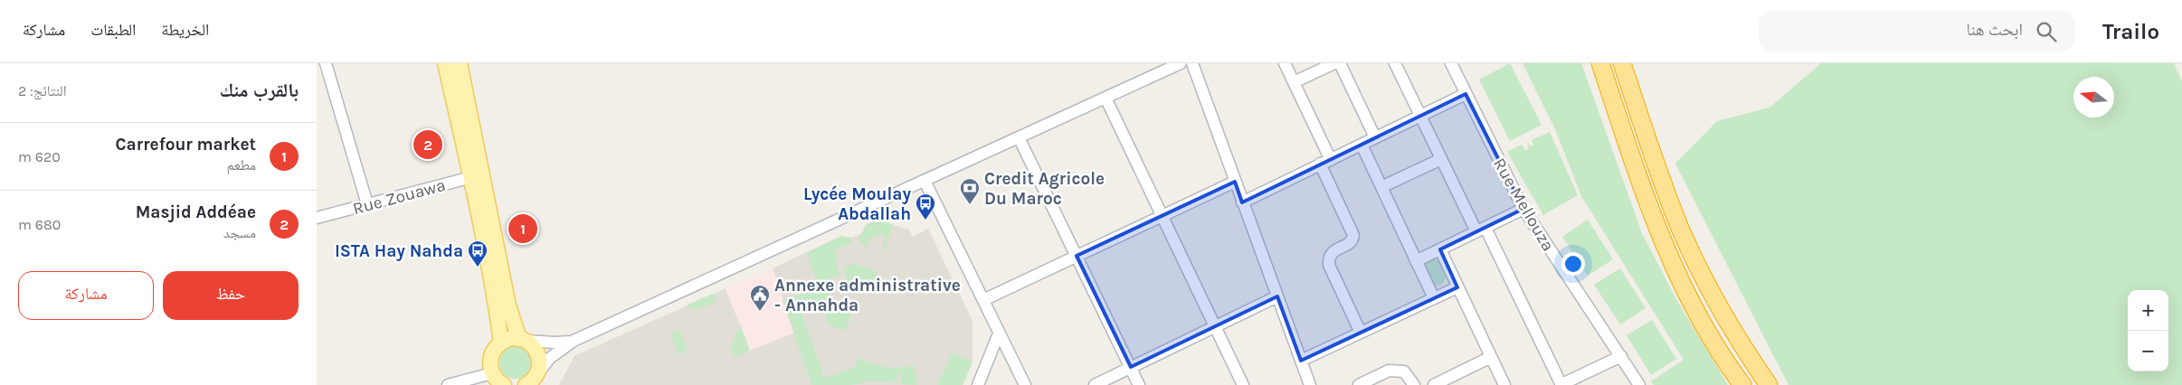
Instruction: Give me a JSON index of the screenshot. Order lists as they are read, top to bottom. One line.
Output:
{"streets":{"street":["Rue Zouawa","Rue Mellouza"]},"places":{"bank":["Credit Agricole Du Maroc"],"bus stop":["Lycée Moulay Abdallah","ISTA Hay Nahda"],"public building":["Annexe administrative - Annahda"]},"north":"left","page":{"header":"Trailo","search":"ابحث هنا","nav":["الخريطة","الطبقات","مشاركة"],"heading":["بالقرب منك","النتائج: 2"],"list":[{"mark":"1","name":"Carrefour market","note":"مطعم","value":"620 m"},{"mark":"2","name":"Masjid Addéae","note":"مسجد","value":"680 m"}],"pins":["2","1"],"buttons":["حفظ","مشاركة"],"map_buttons":["+","−"]}}
